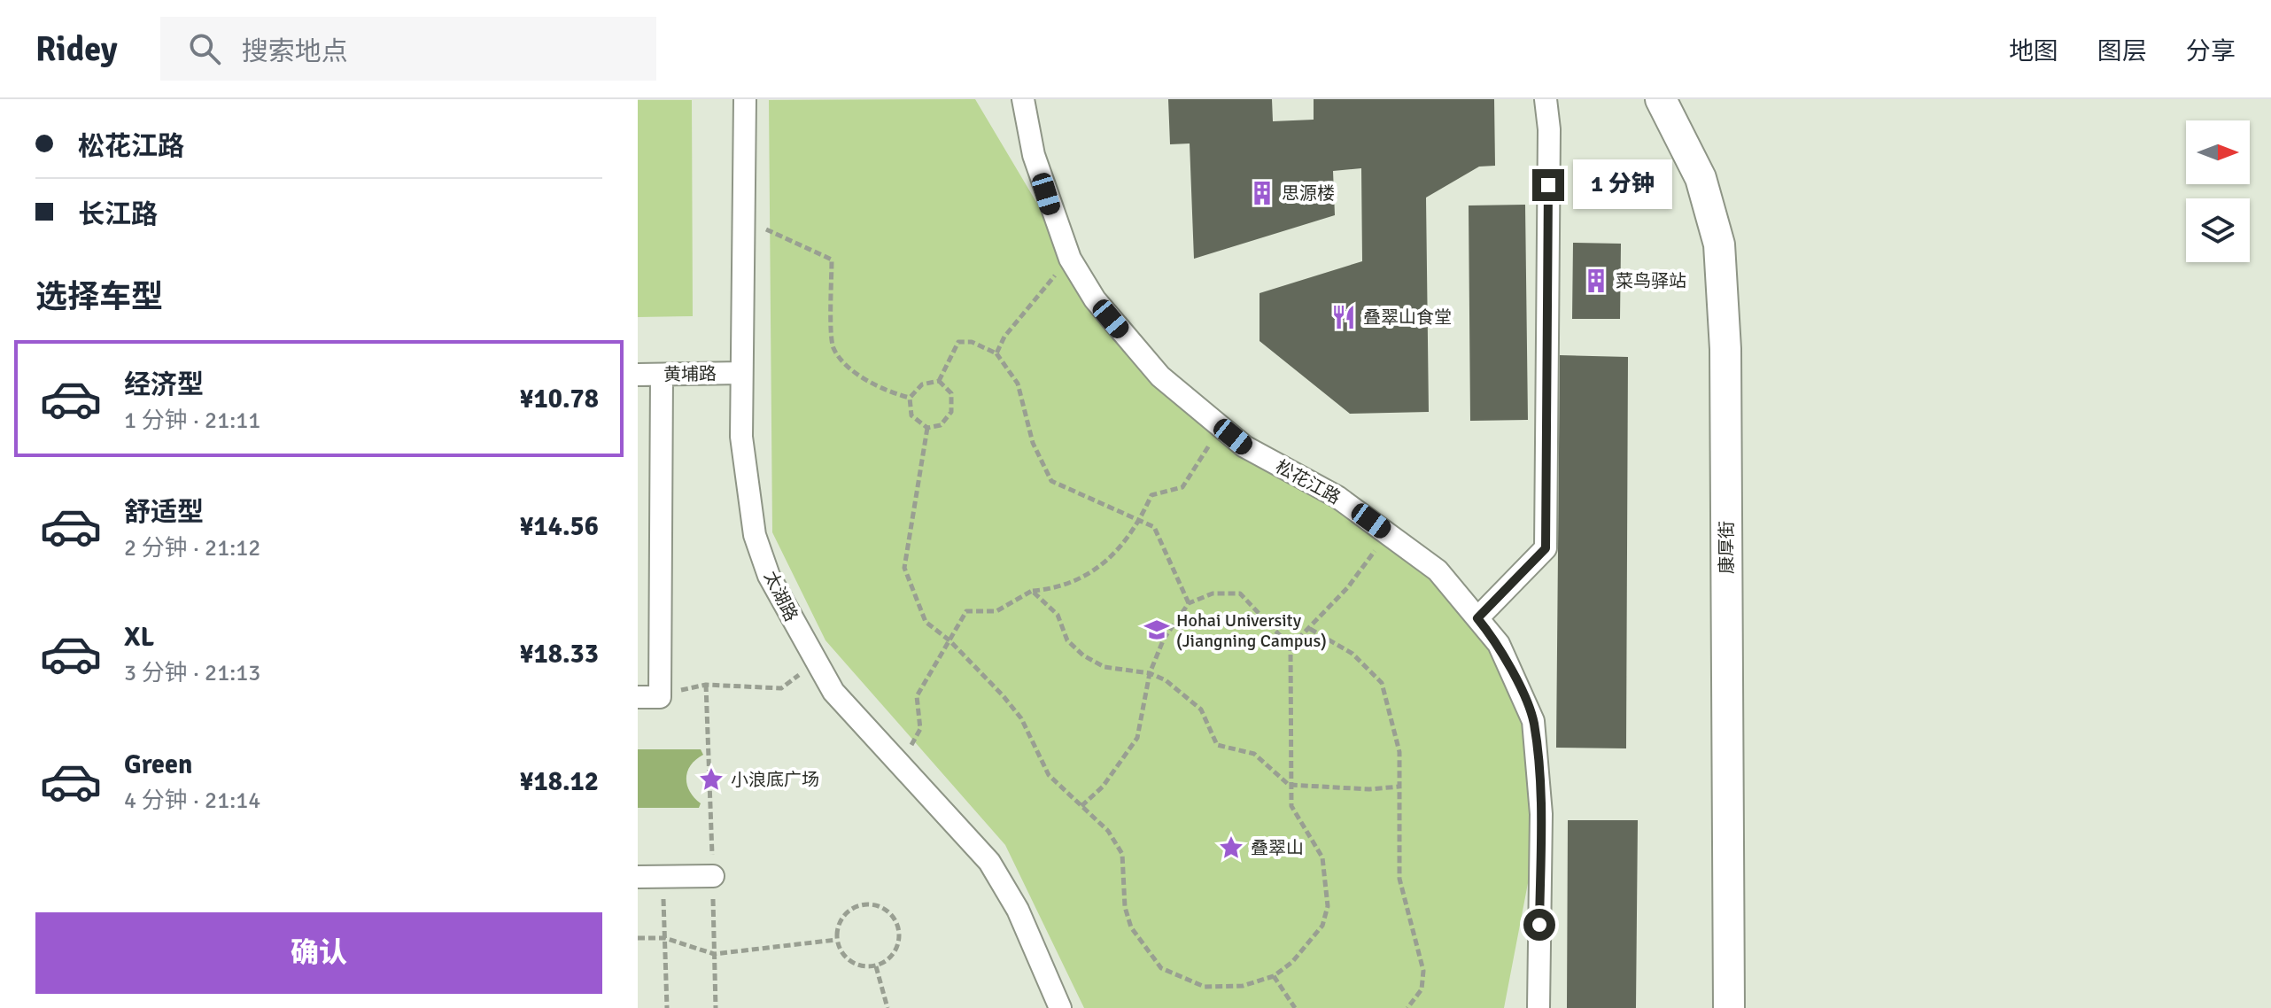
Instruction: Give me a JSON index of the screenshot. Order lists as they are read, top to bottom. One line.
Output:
{"streets":{"main road":["康厚街"],"street":["黄埔路","松花江路","太湖路"]},"crossings":[["黄埔路","太湖路"]],"places":{"building":["思源楼","菜鸟驿站"],"restaurant":["叠翠山食堂"],"school or university":["Hohai University (Jiangning Campus)"],"place":["小浪底广场","叠翠山"]},"north":"right","page":{"header":"Ridey","search":"搜索地点","nav":["地图","图层","分享"],"banner":["松花江路","长江路"],"bubble":"1 分钟","heading":"选择车型","list":[{"name":"经济型","note":"1 分钟 · 21:11","value":"¥10.78"},{"name":"舒适型","note":"2 分钟 · 21:12","value":"¥14.56"},{"name":"XL","note":"3 分钟 · 21:13","value":"¥18.33"},{"name":"Green","note":"4 分钟 · 21:14","value":"¥18.12"}],"buttons":"确认"}}
